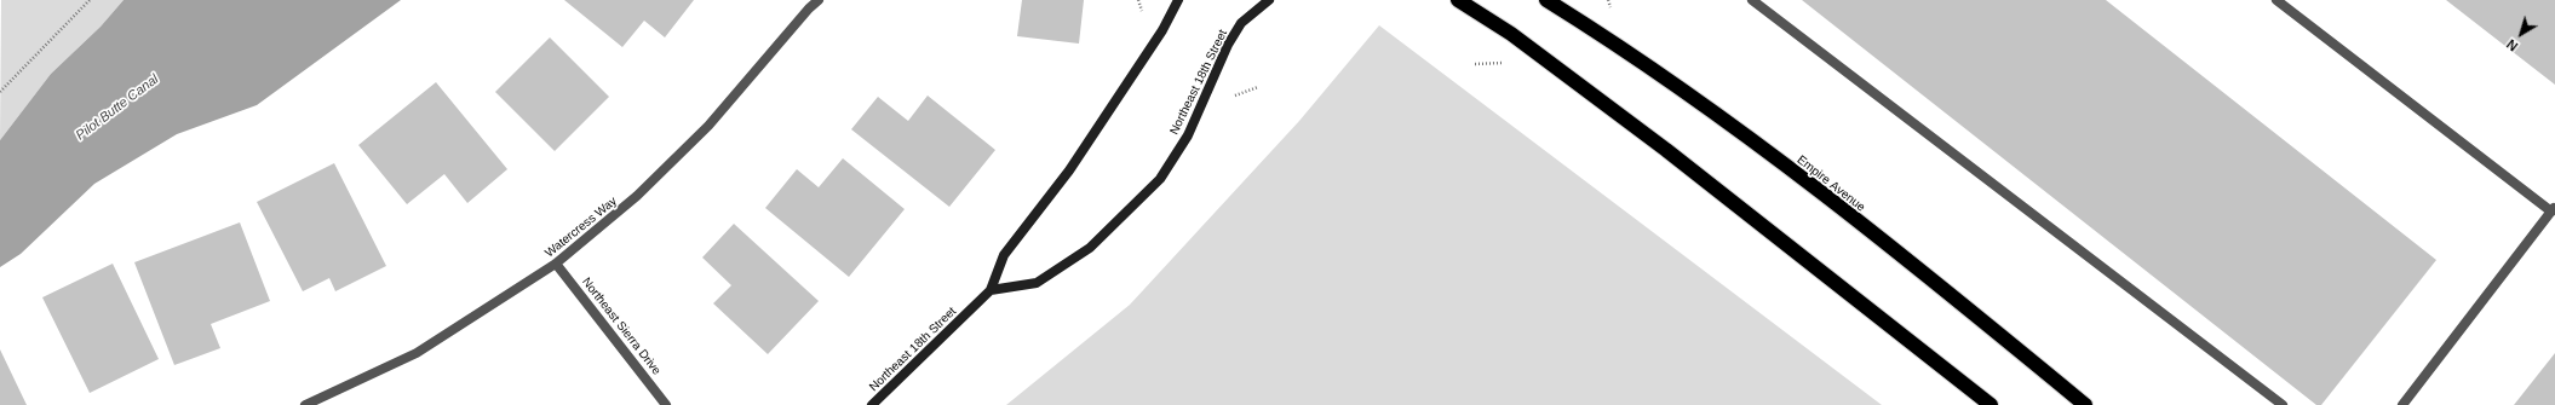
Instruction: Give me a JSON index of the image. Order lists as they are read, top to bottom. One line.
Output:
{"streets":{"highway":["Empire Avenue"],"main road":["Northeast 18th Street"],"street":["Watercress Way","Northeast Sierra Drive"]},"crossings":[["Watercress Way","Northeast Sierra Drive"]],"water":["Pilot Butte Canal"],"north":"bottom left"}
